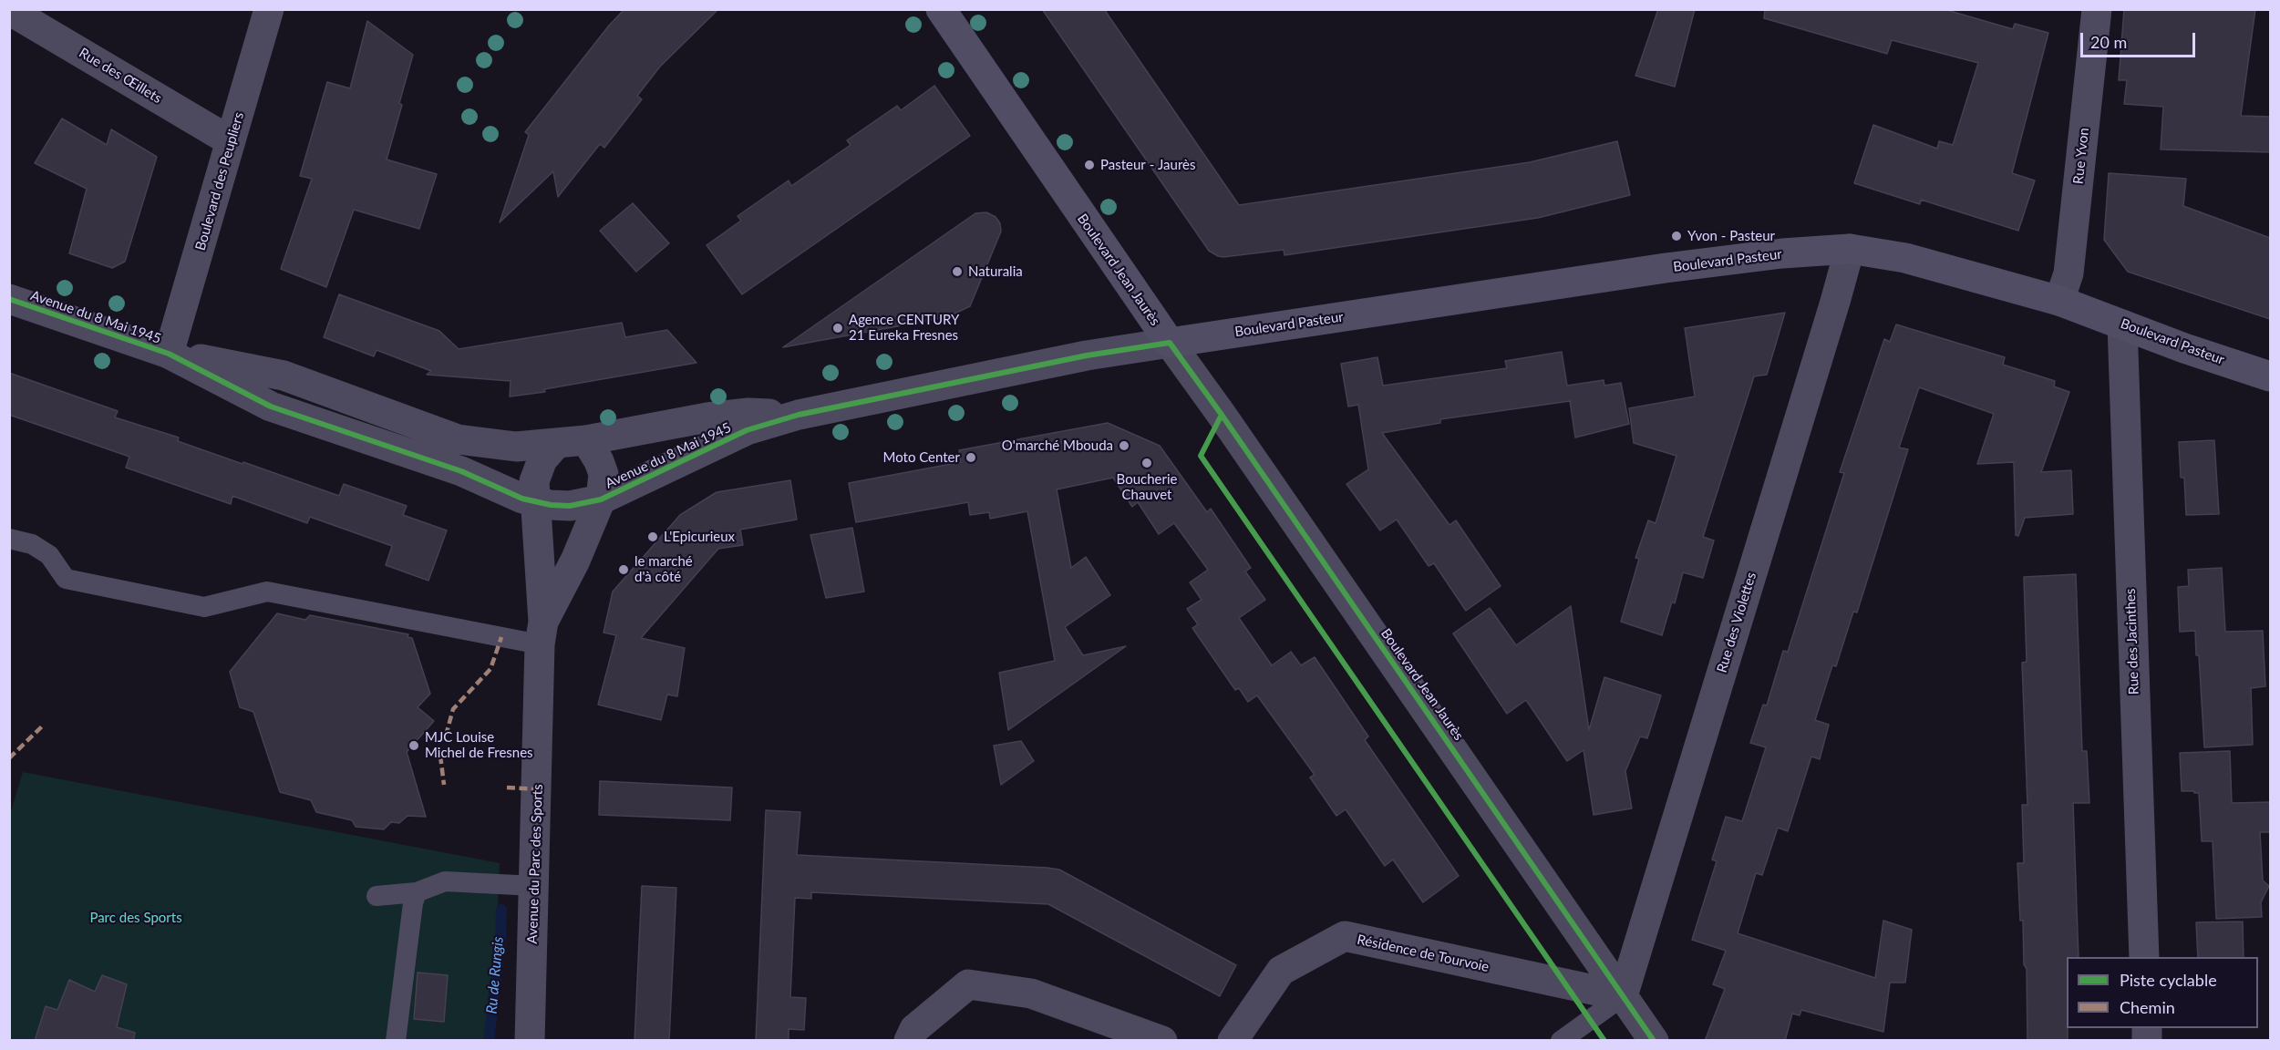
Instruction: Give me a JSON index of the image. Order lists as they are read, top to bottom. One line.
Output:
{"streets":{"main road":["Boulevard Pasteur","Boulevard Jean Jaurès"],"street":["Rue des Œillets","Rue Yvon","Boulevard des Peupliers","Avenue du 8 Mai 1945","Rue des Violettes","Rue des Jacinthes","Avenue du Parc des Sports","Résidence de Tourvoie"]},"crossings":[["Rue des Œillets","Boulevard des Peupliers"],["Rue Yvon","Boulevard Pasteur"],["Boulevard des Peupliers","Avenue du 8 Mai 1945"],["Boulevard Pasteur","Boulevard Jean Jaurès"],["Boulevard Pasteur","Avenue du 8 Mai 1945"],["Boulevard Pasteur","Rue des Violettes"],["Boulevard Pasteur","Rue des Jacinthes"],["Boulevard Jean Jaurès","Avenue du 8 Mai 1945"],["Boulevard Jean Jaurès","Rue des Violettes"],["Boulevard Jean Jaurès","Résidence de Tourvoie"],["Avenue du 8 Mai 1945","Avenue du Parc des Sports"],["Rue des Violettes","Résidence de Tourvoie"]],"water":["Ru de Rungis"],"parks":["Parc des Sports"],"places":["Pasteur - Jaurès","Yvon - Pasteur","Naturalia","Agence CENTURY 21 Eureka Fresnes","O'marché Mbouda","Moto Center","Boucherie Chauvet","L'Epicurieux","le marché d'à côté","MJC Louise Michel de Fresnes"],"legend":["Piste cyclable","Chemin"],"scale_bar":"20 m"}
